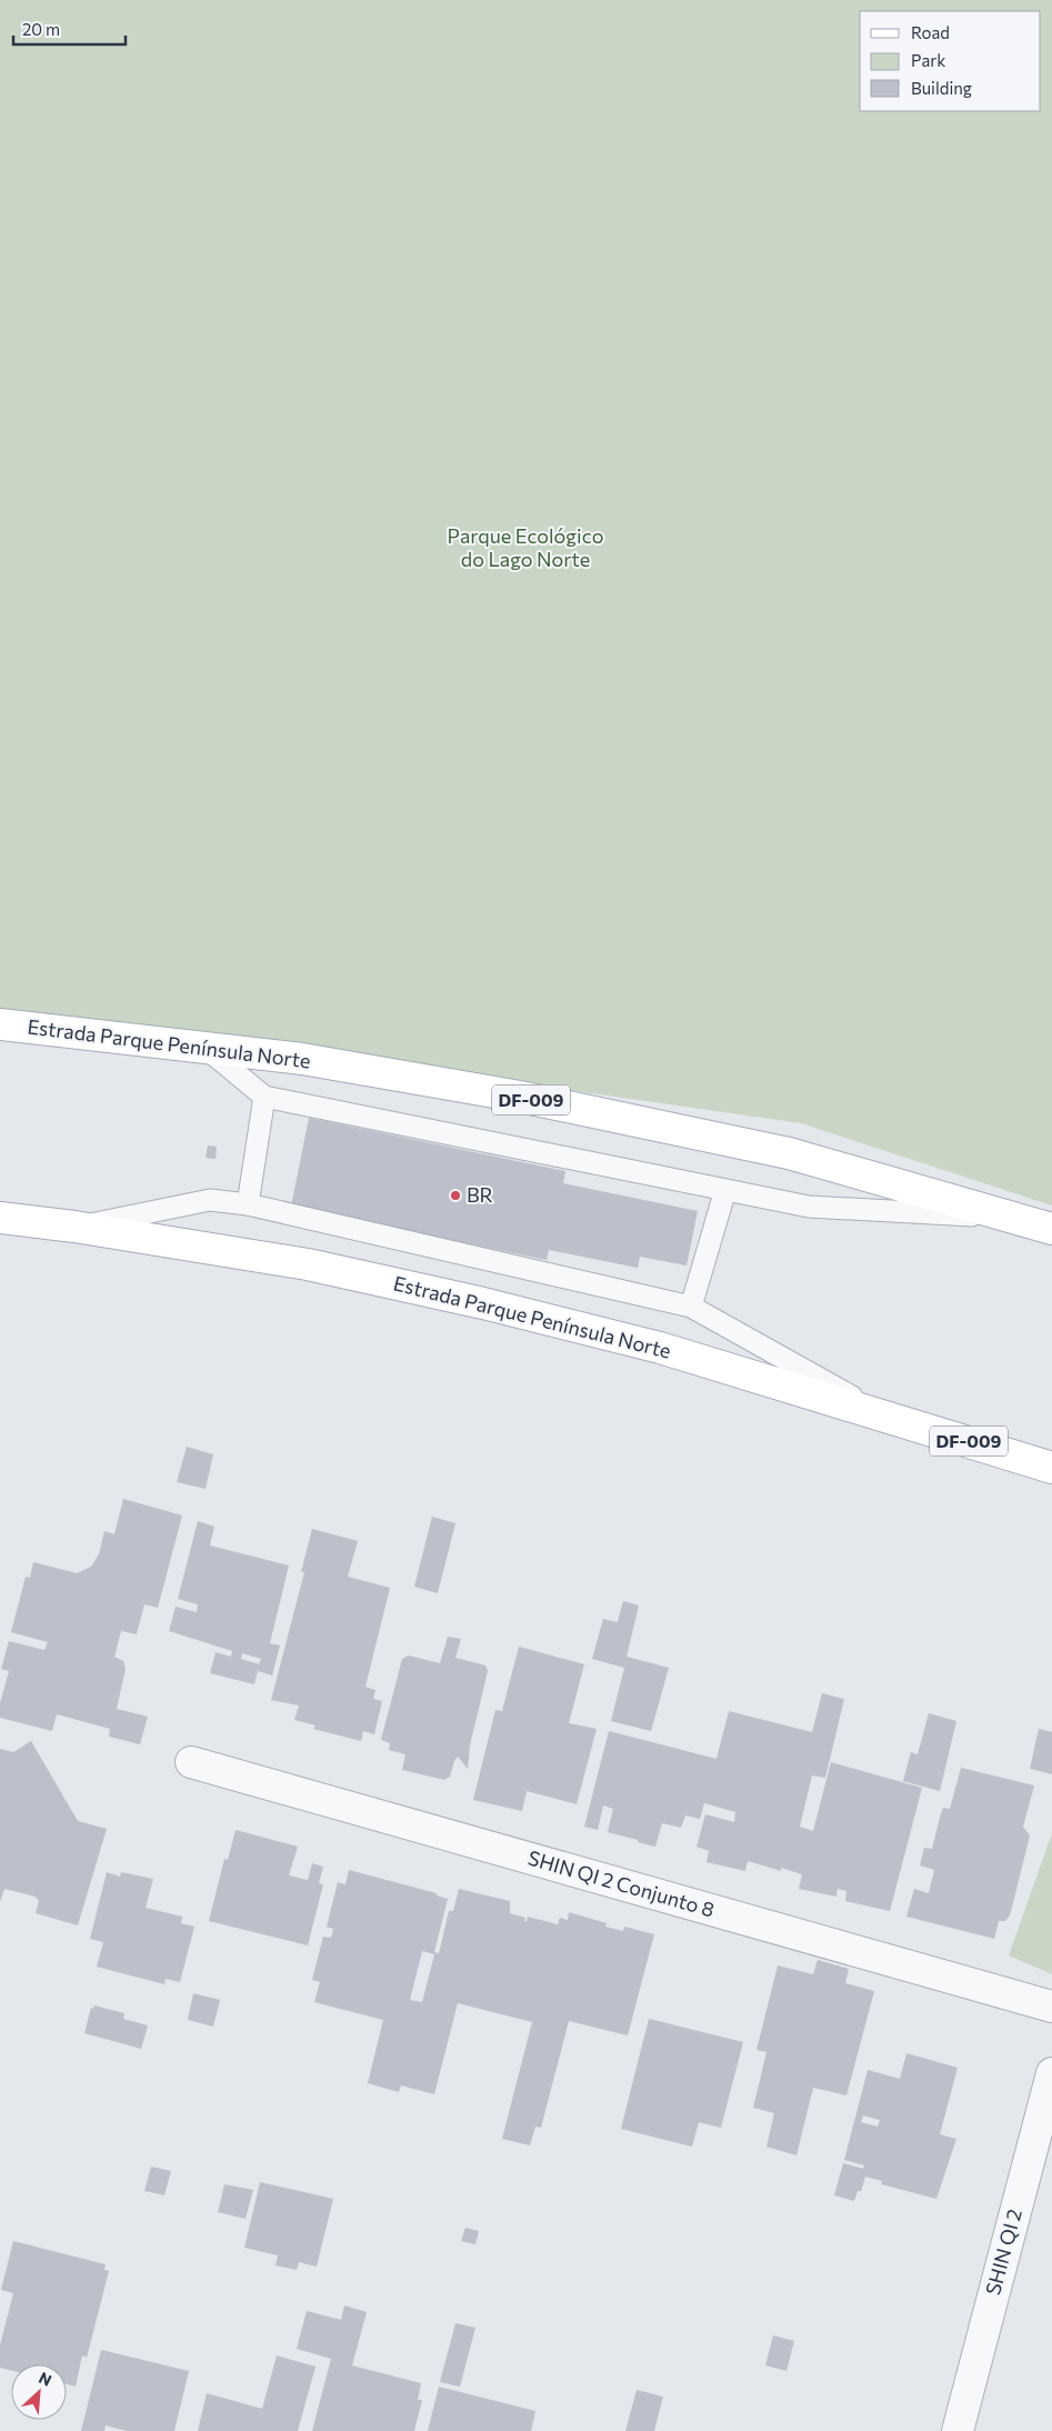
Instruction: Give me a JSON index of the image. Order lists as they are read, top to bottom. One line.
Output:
{"streets":{"main road":["Estrada Parque Península Norte","DF-009"],"street":["SHIN QI 2 Conjunto 8","SHIN QI 2"]},"parks":["Parque Ecológico do Lago Norte"],"places":["BR"],"legend":["Road","Park","Building"],"scale_bar":"20 m","north":"top right"}
